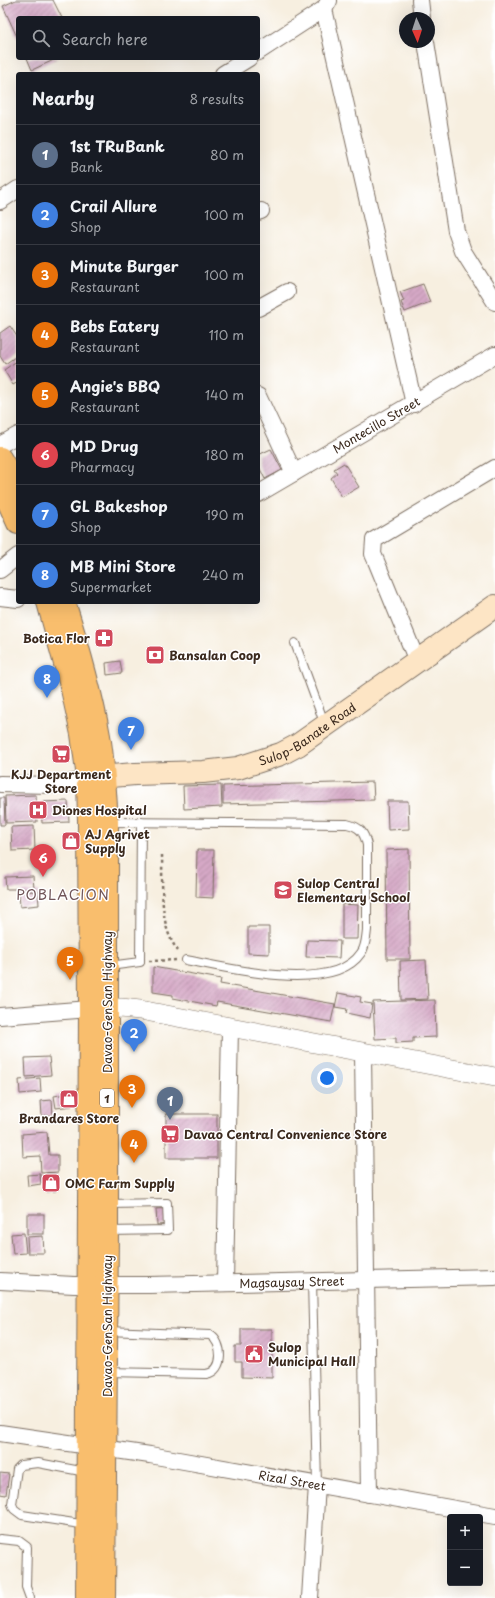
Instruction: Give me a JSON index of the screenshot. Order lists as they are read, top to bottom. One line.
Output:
{"streets":{"highway":["Davao-GenSan Highway","1"],"main road":["Sulop-Banate Road"],"street":["Montecillo Street","Magsaysay Street","Rizal Street"]},"crossings":[["Sulop-Banate Road","Davao-GenSan Highway"],["Davao-GenSan Highway","Magsaysay Street"],["Davao-GenSan Highway","Rizal Street"]],"districts":["POBLACION"],"places":{"pharmacy":["Botica Flor"],"bank":["Bansalan Coop"],"supermarket":["KJJ Department Store","Davao Central Convenience Store"],"hospital":["Diones Hospital"],"shop":["AJ Agrivet Supply","Brandares Store","OMC Farm Supply"],"school or university":["Sulop Central Elementary School"],"public building":["Sulop Municipal Hall"]},"north":"bottom","page":{"search":"Search here","heading":["Nearby","8 results"],"list":[{"mark":"1","name":"1st TRuBank","note":"Bank","value":"80 m"},{"mark":"2","name":"Crail Allure","note":"Shop","value":"100 m"},{"mark":"3","name":"Minute Burger","note":"Restaurant","value":"100 m"},{"mark":"4","name":"Bebs Eatery","note":"Restaurant","value":"110 m"},{"mark":"5","name":"Angie's BBQ","note":"Restaurant","value":"140 m"},{"mark":"6","name":"MD Drug","note":"Pharmacy","value":"180 m"},{"mark":"7","name":"GL Bakeshop","note":"Shop","value":"190 m"},{"mark":"8","name":"MB Mini Store","note":"Supermarket","value":"240 m"}],"pins":["8","7","6","5","2","3","1","4"],"map_buttons":["+","−"]}}
